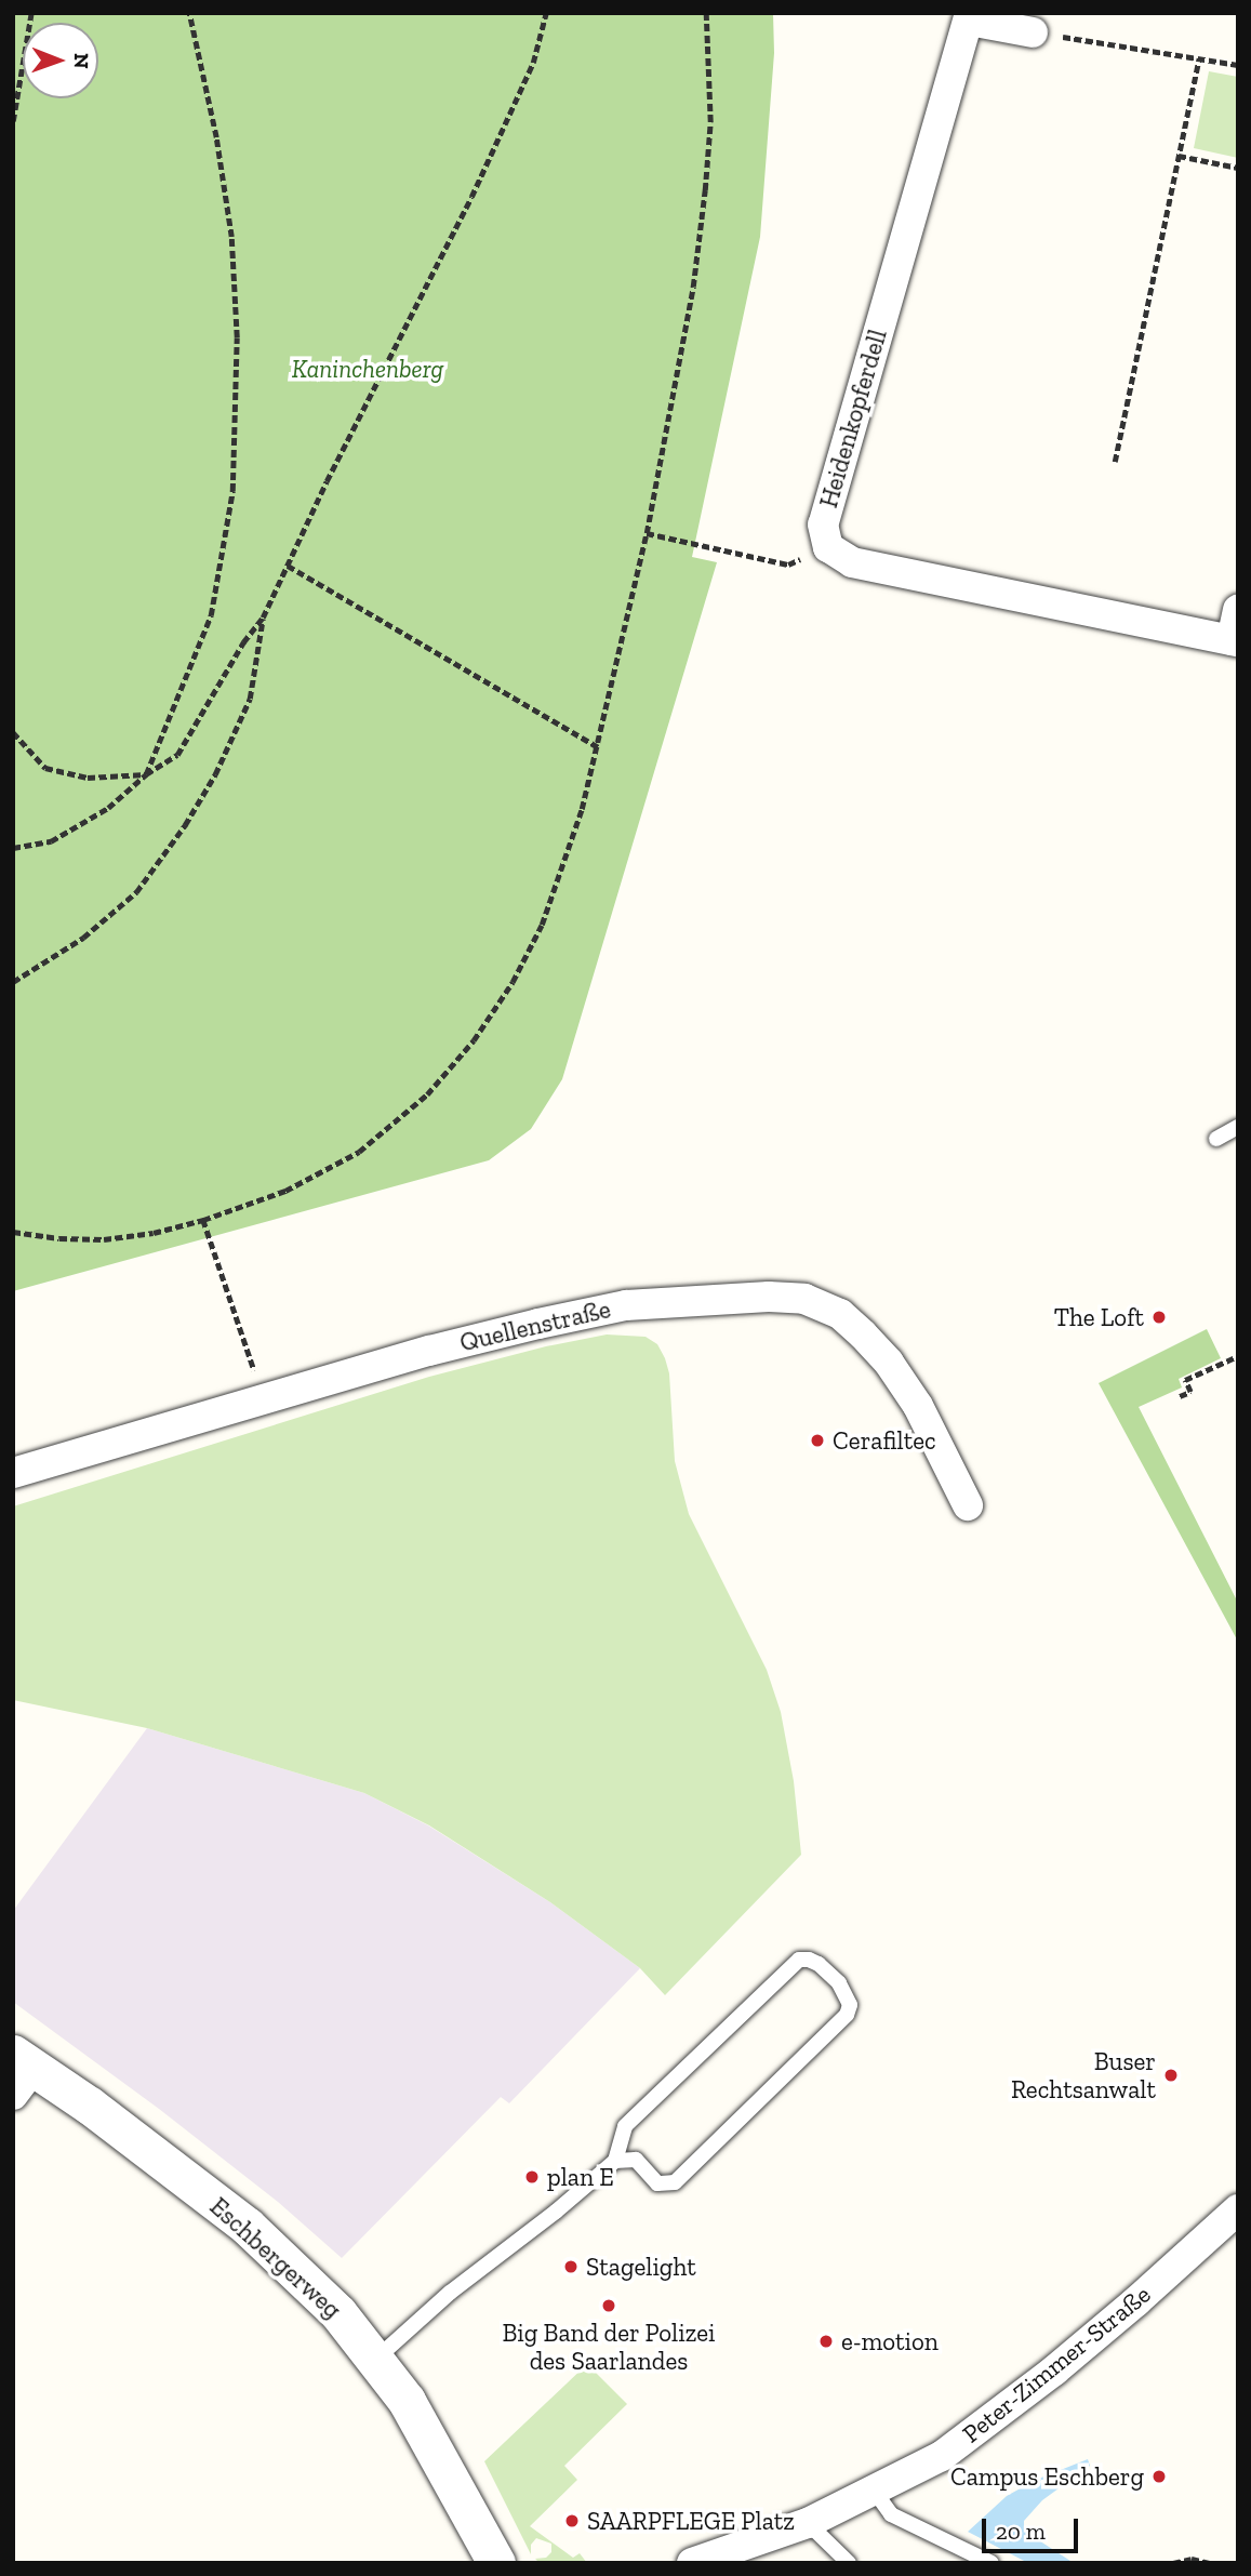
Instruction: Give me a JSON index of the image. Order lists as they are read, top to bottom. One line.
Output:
{"streets":{"street":["Heidenkopferdell","Quellenstraße","Eschbergerweg","Peter-Zimmer-Straße"]},"parks":["Kaninchenberg"],"places":["The Loft","Cerafiltec","Buser Rechtsanwalt","plan E","Stagelight","Big Band der Polizei des Saarlandes","e-motion","Campus Eschberg","SAARPFLEGE Platz"],"scale_bar":"20 m","north":"right"}
